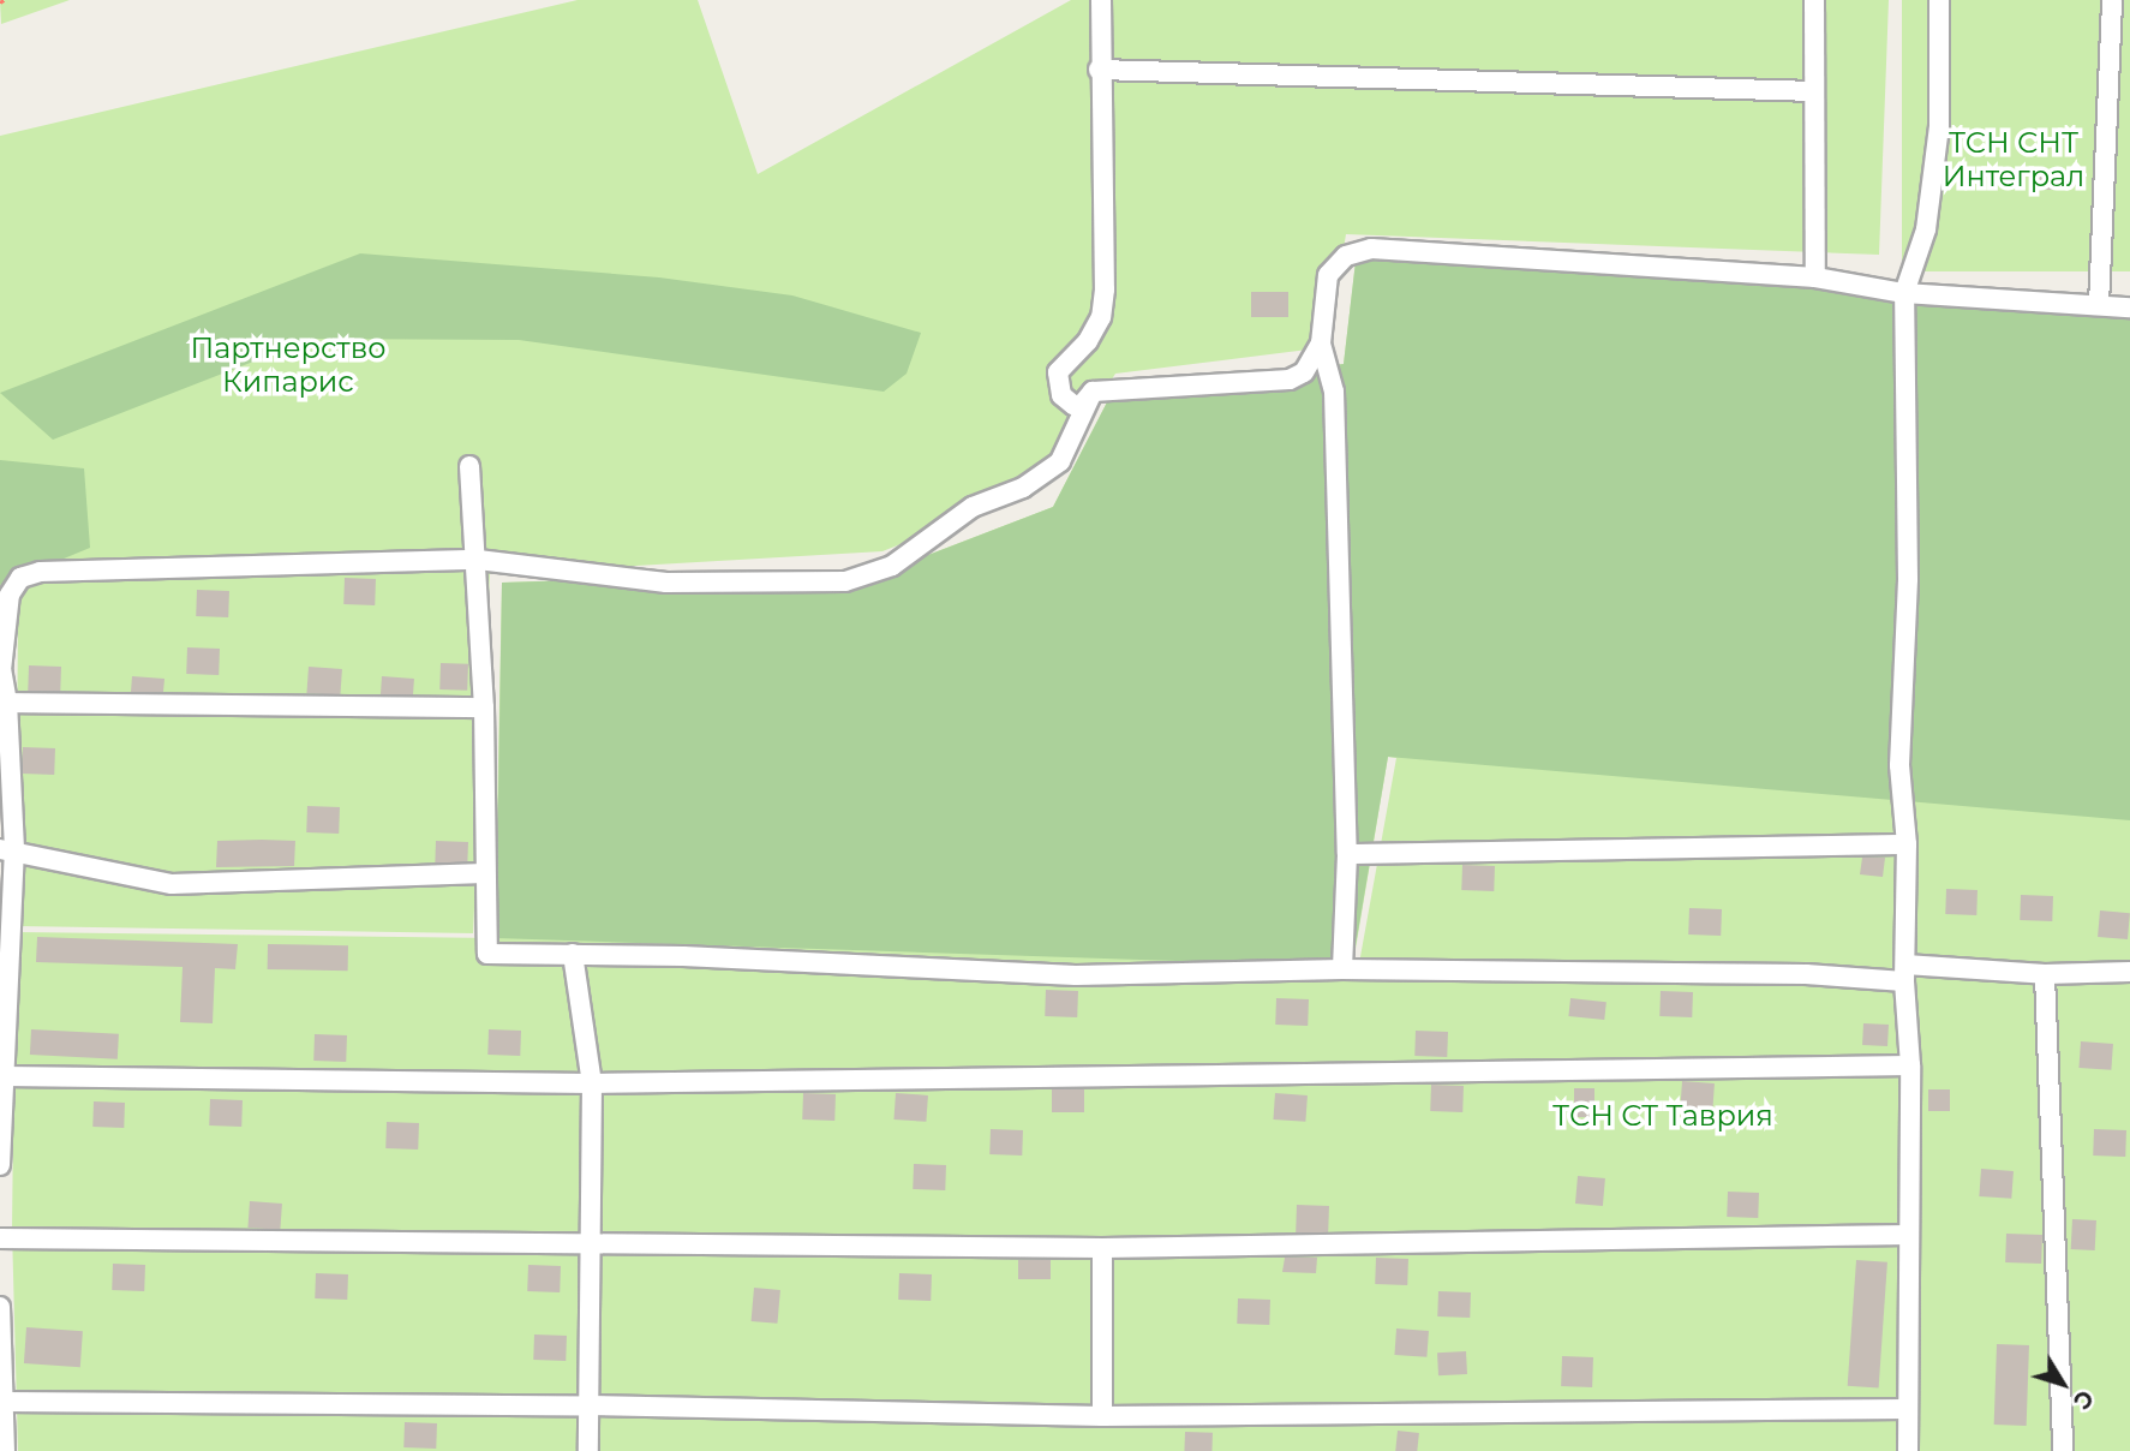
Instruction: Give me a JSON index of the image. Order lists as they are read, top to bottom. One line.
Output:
{"parks":["ТСН СНТ Интеграл","Партнерство Кипарис","ТСН СТ Таврия"],"north":"bottom right"}
